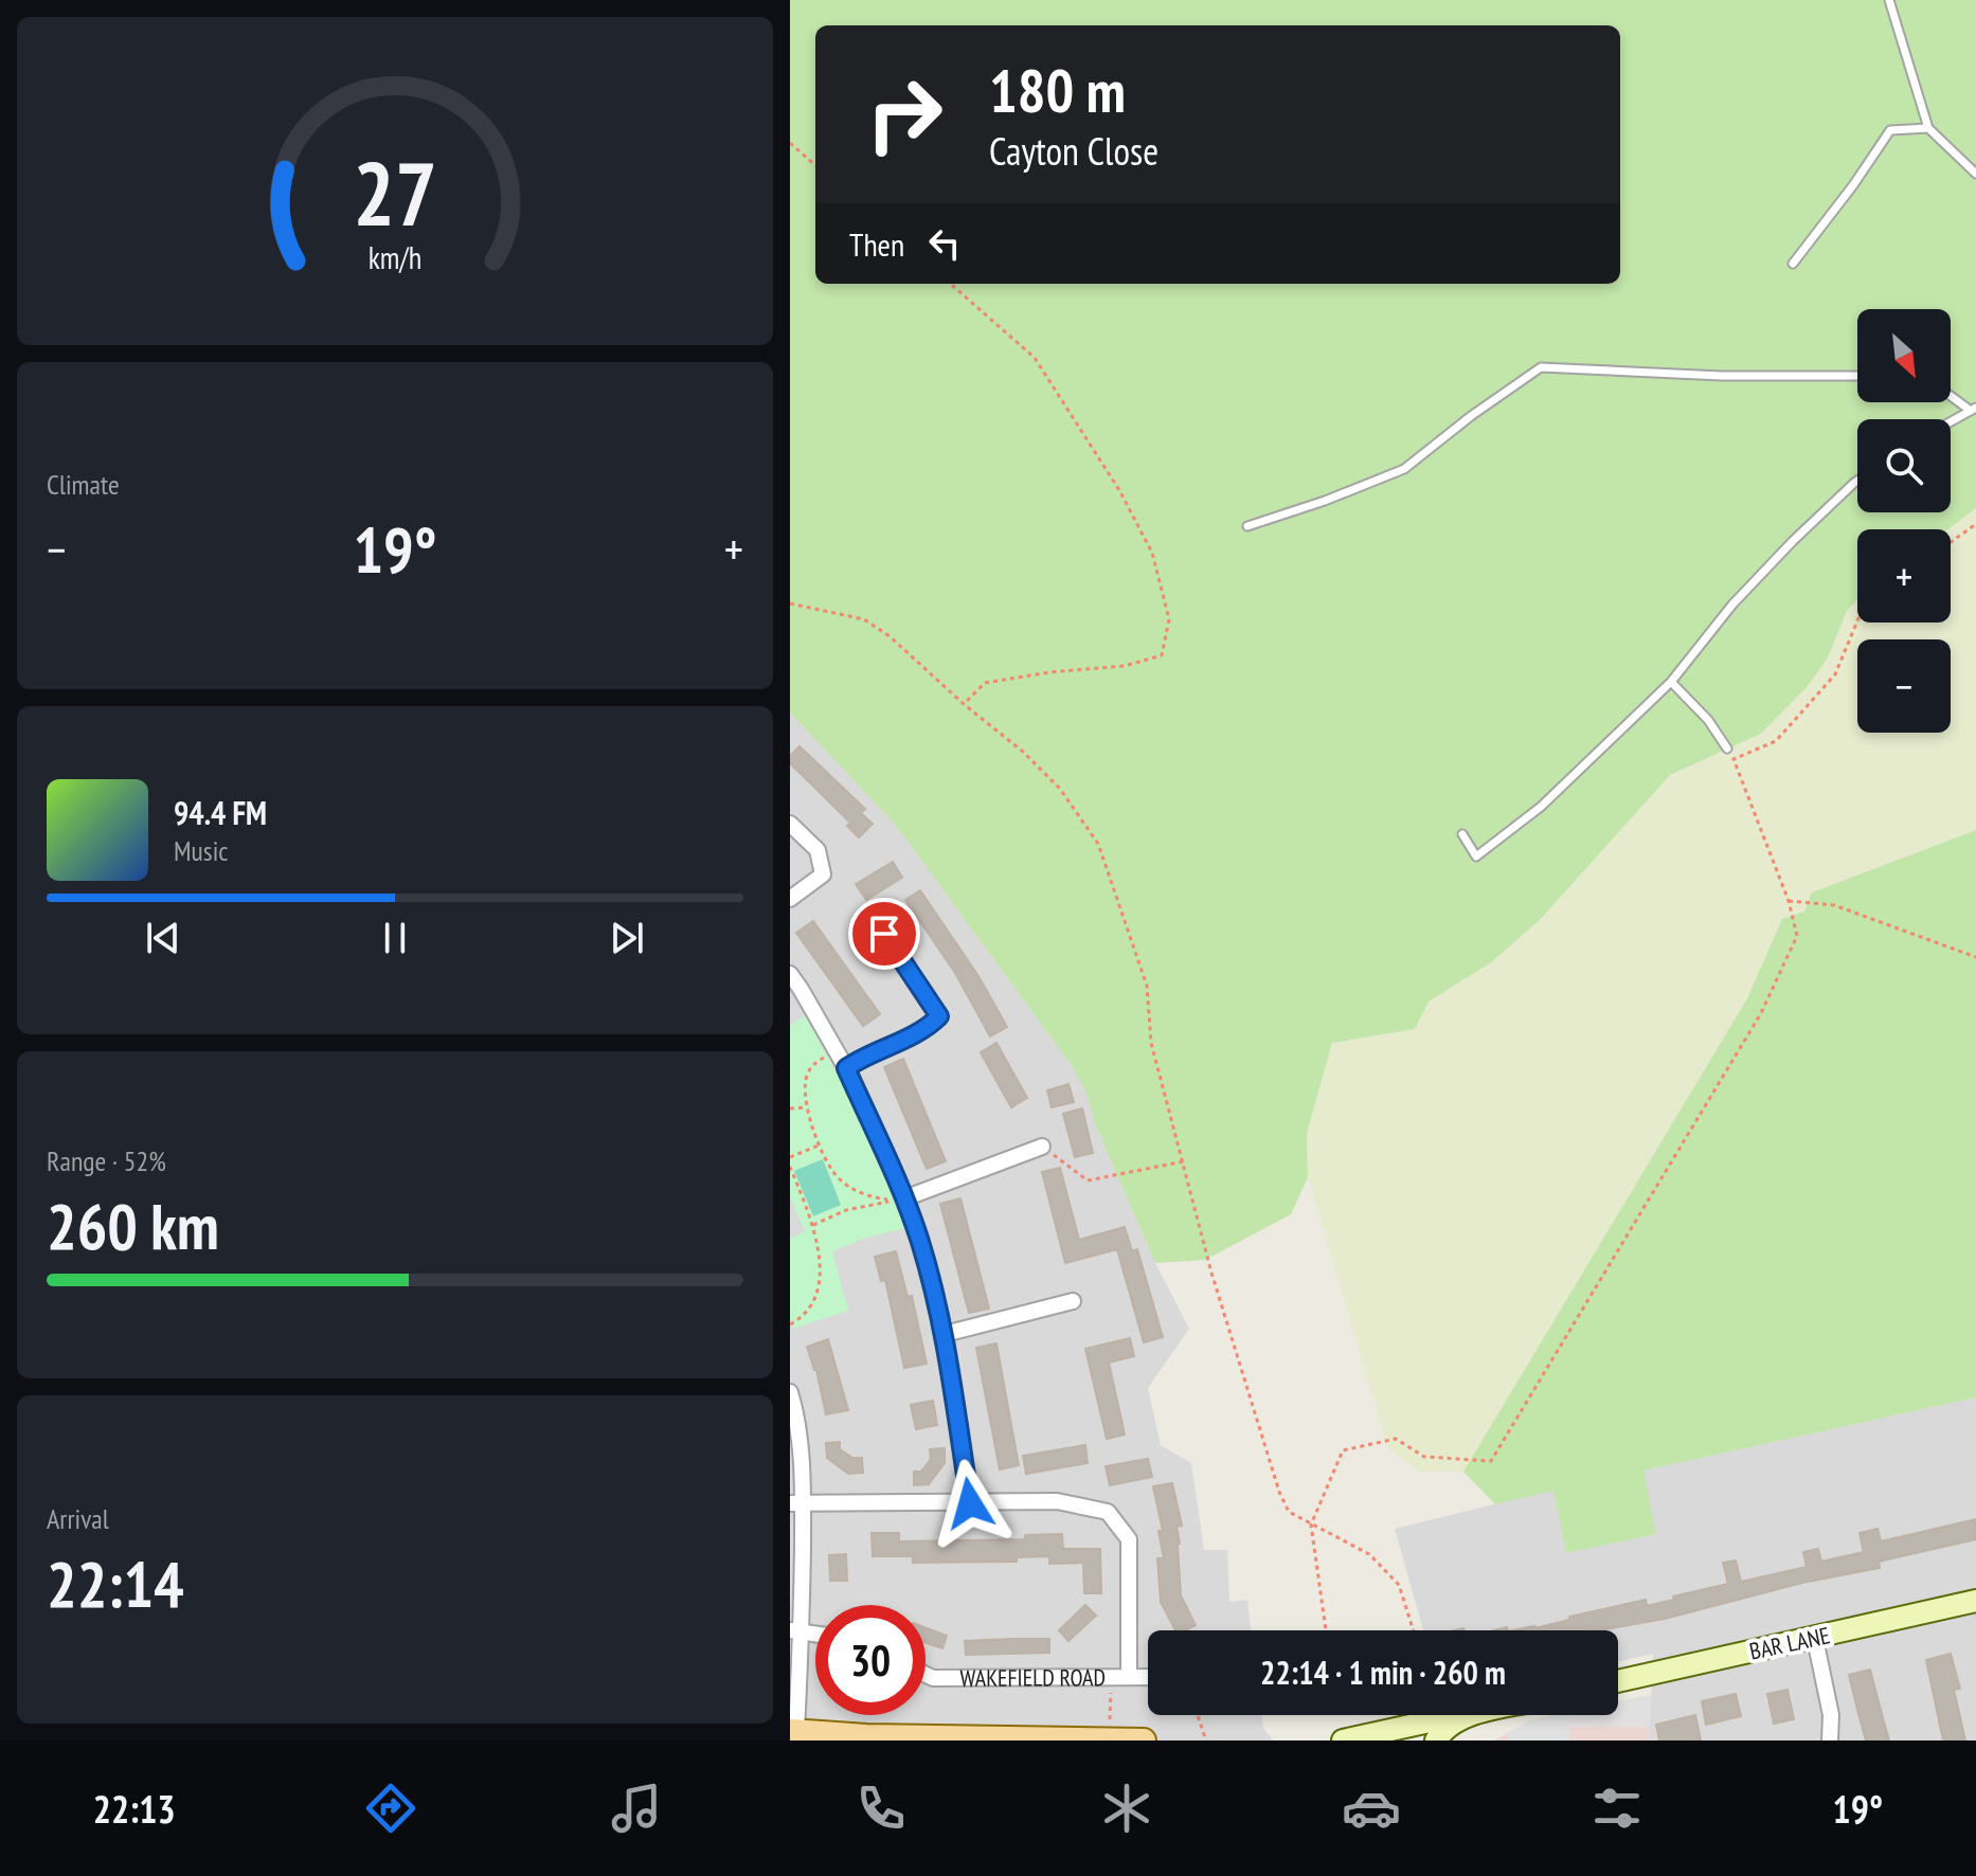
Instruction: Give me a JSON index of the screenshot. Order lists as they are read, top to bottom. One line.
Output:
{"streets":{"main road":["BAR LANE"],"street":["WAKEFIELD ROAD"]},"north":"bottom right","page":{"turn":["180 m","Cayton Close"],"then":"Then","map_buttons":["+","−"],"tile":["Climate",["Range · 52%","260 km"],["Arrival","22:14"]],"heat":["−","19°","+"],"song":["94.4 FM","Music"],"limit":"30","trip":"22:14 · 1 min · 260 m","tabs":["22:13","19°"],"gauge":["27","km/h"]}}
